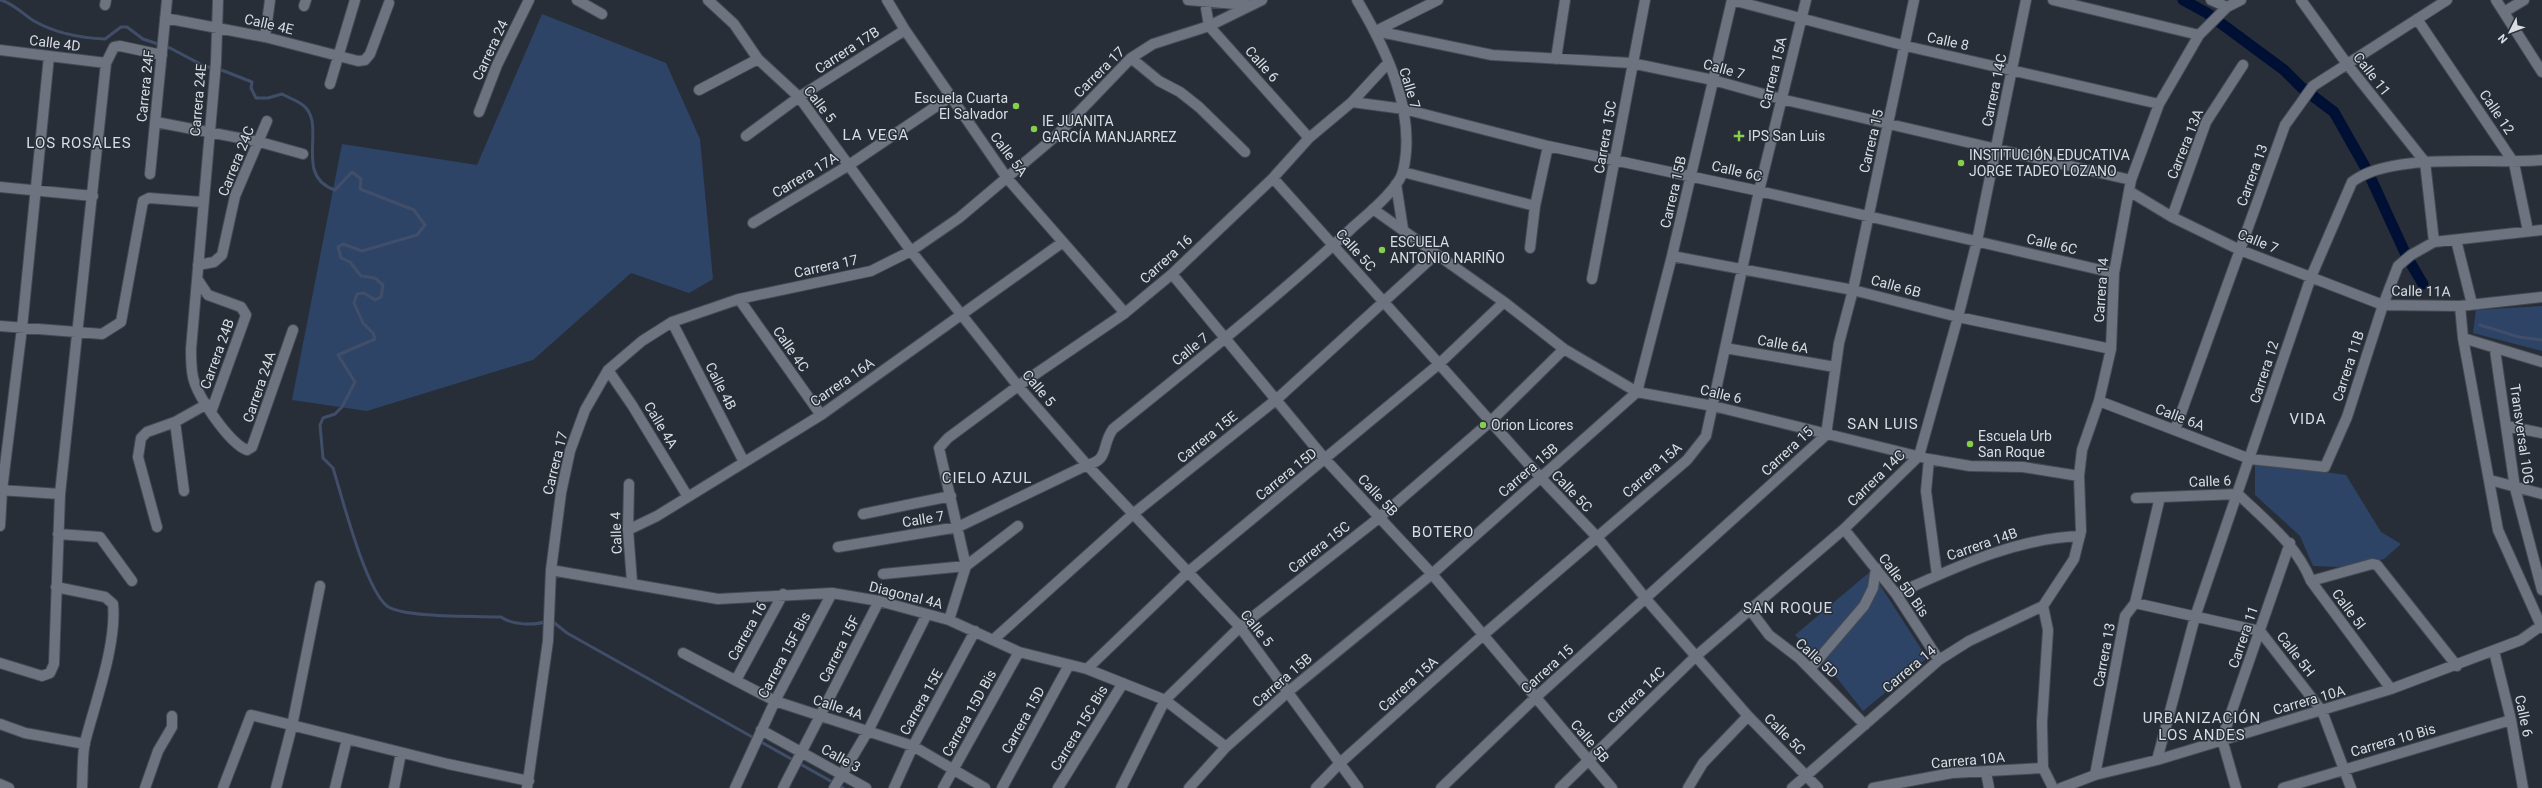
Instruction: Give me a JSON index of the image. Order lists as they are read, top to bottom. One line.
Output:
{"streets":{"street":["Calle 4E","Calle 8","Calle 4D","Carrera 24","Carrera 17B","Calle 6","Calle 7","Carrera 17","Carrera 15A","Calle 11","Carrera 24F","Carrera 14C","Carrera 24E","Calle 5","Calle 12","Carrera 15C","Carrera 15","Carrera 13A","Calle 5A","Carrera 24C","Calle 6C","Carrera 17A","Carrera 13","Carrera 15B","Calle 5C","Carrera 16","Calle 6B","Carrera 14","Calle 11A","Calle 6A","Calle 4C","Carrera 24B","Carrera 11B","Carrera 12","Carrera 16A","Calle 4B","Carrera 24A","Calle 4A","Transversal 10G","Carrera 15E","Carrera 15D","Calle 5B","Calle 4","Carrera 14B","Calle 5D Bis","Diagonal 4A","Calle 5I","Carrera 11","Carrera 15F","Calle 5H","Carrera 15F Bis","Calle 5D","Carrera 10A","Carrera 15D Bis","Carrera 15C Bis","Carrera 10 Bis","Calle 3"]},"crossings":[["Calle 4E","Carrera 24F"],["Calle 4E","Carrera 24E"],["Calle 8","Carrera 15A"],["Calle 8","Carrera 14C"],["Calle 8","Carrera 15"],["Calle 8","Carrera 15B"],["Calle 8","Carrera 14"],["Carrera 17B","Calle 5"],["Carrera 17B","Calle 5A"],["Calle 6","Calle 7"],["Calle 6","Carrera 17"],["Calle 6","Carrera 15A"],["Calle 6","Carrera 14C"],["Calle 6","Carrera 15C"],["Calle 6","Carrera 15"],["Calle 6","Carrera 13"],["Calle 6","Carrera 15B"],["Calle 6","Carrera 16"],["Calle 6","Carrera 14"],["Calle 6","Carrera 12"],["Calle 6","Carrera 15E"],["Calle 6","Carrera 15D"],["Calle 6","Calle 5I"],["Calle 6","Carrera 11"],["Calle 6","Carrera 10A"],["Calle 6","Carrera 10 Bis"],["Calle 7","Carrera 15A"],["Calle 7","Carrera 14C"],["Calle 7","Calle 5"],["Calle 7","Carrera 15C"],["Calle 7","Carrera 15"],["Calle 7","Carrera 13A"],["Calle 7","Calle 6C"],["Calle 7","Carrera 13"],["Calle 7","Carrera 15B"],["Calle 7","Calle 5C"],["Calle 7","Carrera 16"],["Calle 7","Carrera 14"],["Calle 7","Calle 11A"],["Calle 7","Carrera 11B"],["Calle 7","Carrera 12"],["Calle 7","Calle 5B"],["Carrera 17","Calle 5"],["Carrera 17","Calle 5A"],["Carrera 17","Calle 4C"],["Carrera 17","Calle 4B"],["Carrera 17","Calle 4A"],["Carrera 17","Diagonal 4A"],["Carrera 15A","Calle 5"],["Carrera 15A","Calle 6C"],["Carrera 15A","Calle 5C"],["Carrera 15A","Calle 6B"],["Carrera 15A","Calle 6A"],["Carrera 15A","Calle 5B"],["Calle 11","Carrera 13"],["Calle 11","Carrera 12"],["Carrera 14C","Calle 6C"],["Carrera 14C","Calle 5C"],["Carrera 14C","Calle 6B"],["Carrera 14C","Calle 5B"],["Carrera 14C","Calle 5D Bis"],["Carrera 14C","Calle 5D"],["Carrera 24E","Carrera 24C"],["Calle 5","Carrera 15C"],["Calle 5","Carrera 17A"],["Calle 5","Carrera 15B"],["Calle 5","Carrera 16"],["Calle 5","Carrera 16A"],["Calle 5","Carrera 15E"],["Calle 5","Carrera 15D"],["Calle 12","Carrera 13"],["Calle 12","Carrera 11B"],["Calle 12","Carrera 12"],["Carrera 15C","Calle 6C"],["Carrera 15C","Calle 5C"],["Carrera 15C","Calle 5B"],["Carrera 15C","Diagonal 4A"],["Carrera 15","Calle 6C"],["Carrera 15","Calle 5C"],["Carrera 15","Calle 6B"],["Carrera 15","Calle 6A"],["Carrera 15","Calle 5B"],["Calle 5A","Carrera 17A"],["Calle 5A","Carrera 16"],["Calle 5A","Carrera 16A"],["Carrera 24C","Carrera 24B"],["Carrera 24C","Carrera 24A"],["Calle 6C","Carrera 15B"],["Calle 6C","Carrera 16"],["Calle 6C","Carrera 14"],["Carrera 13","Calle 6A"],["Carrera 13","Calle 5H"],["Carrera 13","Carrera 10A"],["Carrera 15B","Calle 5C"],["Carrera 15B","Calle 6B"],["Carrera 15B","Calle 5B"],["Carrera 15B","Diagonal 4A"],["Calle 5C","Carrera 16"],["Calle 5C","Carrera 14"],["Calle 5C","Carrera 15E"],["Calle 5C","Carrera 15D"],["Carrera 16","Calle 4A"],["Carrera 16","Calle 5B"],["Carrera 16","Diagonal 4A"],["Calle 6B","Carrera 14"],["Carrera 14","Calle 6A"],["Carrera 14","Carrera 14B"],["Carrera 14","Calle 5D Bis"],["Carrera 14","Calle 5D"],["Calle 11A","Carrera 11B"],["Calle 6A","Carrera 11B"],["Calle 6A","Carrera 12"],["Calle 4C","Carrera 16A"],["Carrera 24B","Carrera 24A"],["Carrera 11B","Carrera 12"],["Carrera 12","Calle 5H"],["Carrera 12","Carrera 10A"],["Carrera 16A","Calle 4B"],["Carrera 16A","Calle 4A"],["Carrera 16A","Calle 4"],["Calle 4A","Carrera 15E"],["Calle 4A","Carrera 15F"],["Calle 4A","Carrera 15F Bis"],["Calle 4A","Carrera 15D Bis"],["Carrera 15E","Calle 5B"],["Carrera 15E","Diagonal 4A"],["Carrera 15D","Calle 5B"],["Carrera 15D","Diagonal 4A"],["Calle 4","Diagonal 4A"],["Carrera 14B","Calle 5D Bis"],["Diagonal 4A","Carrera 15F"],["Diagonal 4A","Carrera 15F Bis"],["Diagonal 4A","Carrera 15D Bis"],["Diagonal 4A","Carrera 15C Bis"],["Calle 5I","Carrera 11"],["Calle 5I","Carrera 10A"],["Carrera 11","Calle 5H"],["Carrera 11","Carrera 10A"],["Carrera 15F","Calle 3"],["Calle 5H","Carrera 10A"],["Calle 5H","Carrera 10 Bis"]],"districts":["LA VEGA","LOS ROSALES","VIDA","SAN LUIS","CIELO AZUL","BOTERO","SAN ROQUE","URBANIZACIÓN LOS ANDES"],"places":{"other":["Escuela Cuarta El Salvador","IE JUANITA GARCÍA MANJARREZ","INSTITUCIÓN EDUCATIVA JORGE TADEO LOZANO","ESCUELA ANTONIO NARIÑO","Orion Licores","Escuela Urb San Roque"],"health":["IPS San Luis"]},"north":"bottom left"}
